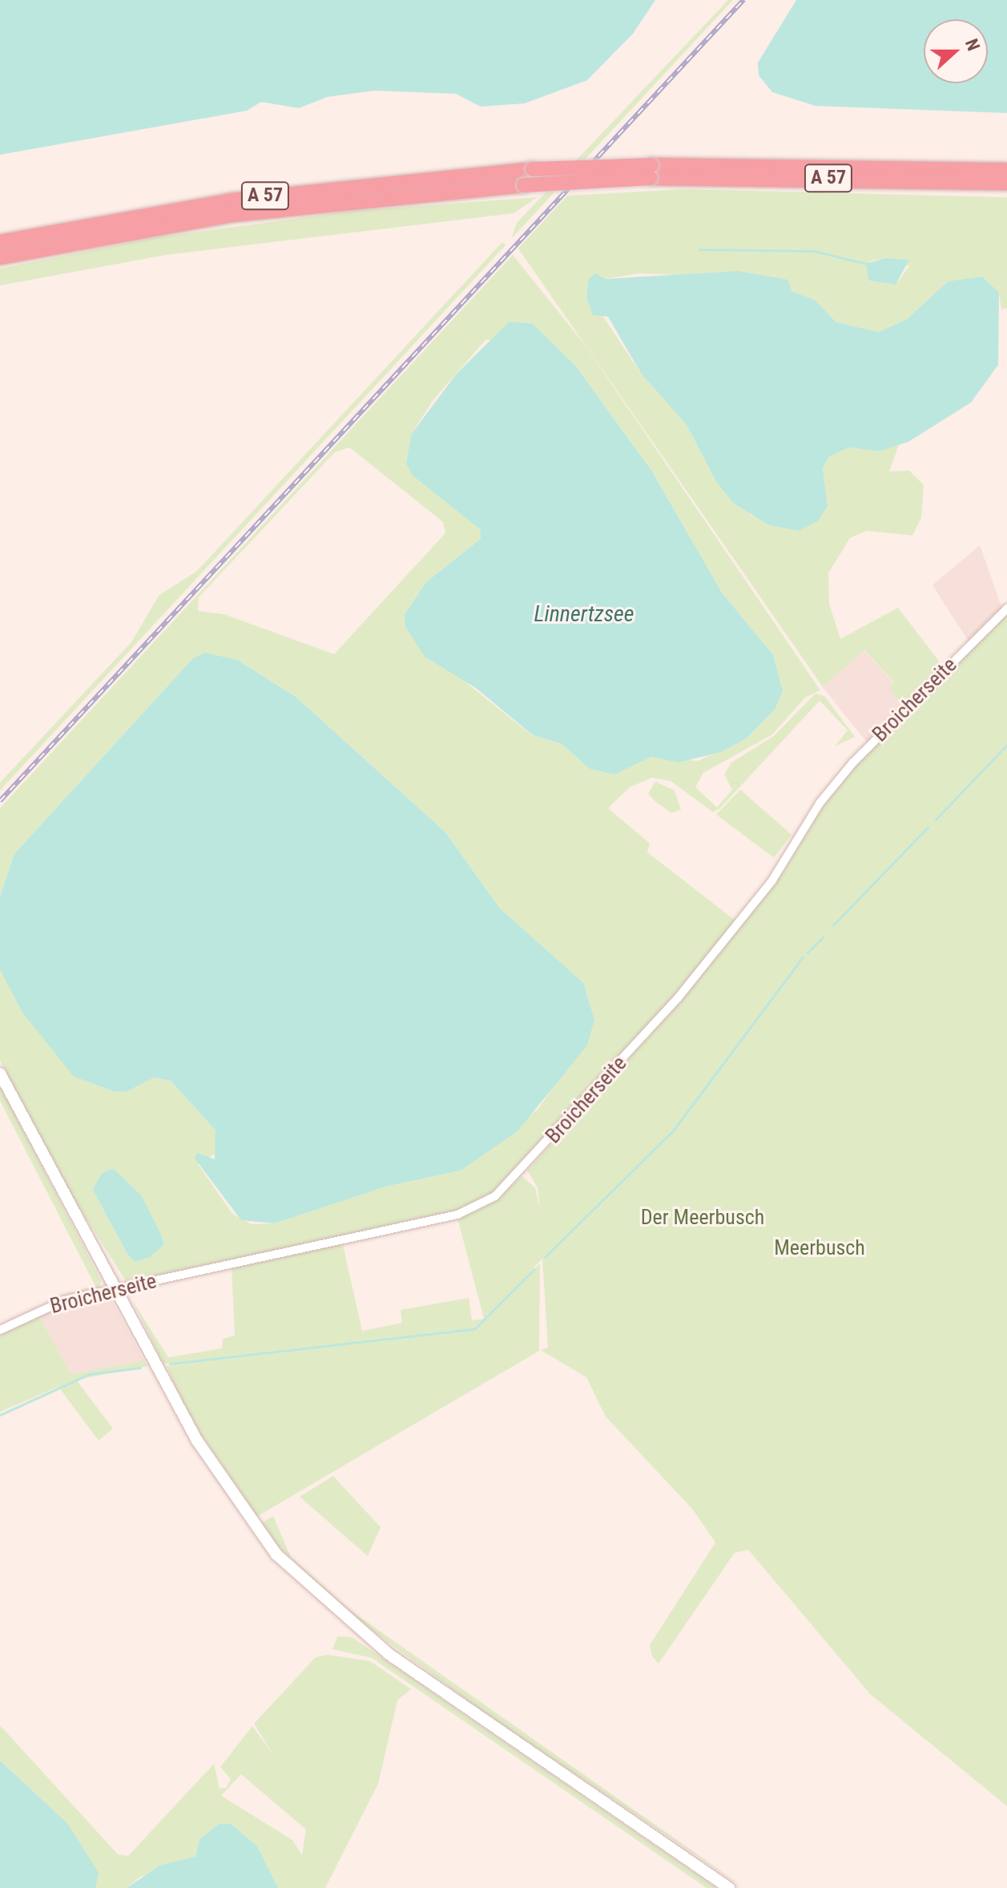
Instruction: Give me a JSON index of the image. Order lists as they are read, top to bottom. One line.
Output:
{"streets":{"highway":["A 57"],"street":["Broicherseite"]},"water":["Linnertzsee"],"parks":["Der Meerbusch","Meerbusch"],"north":"right"}
